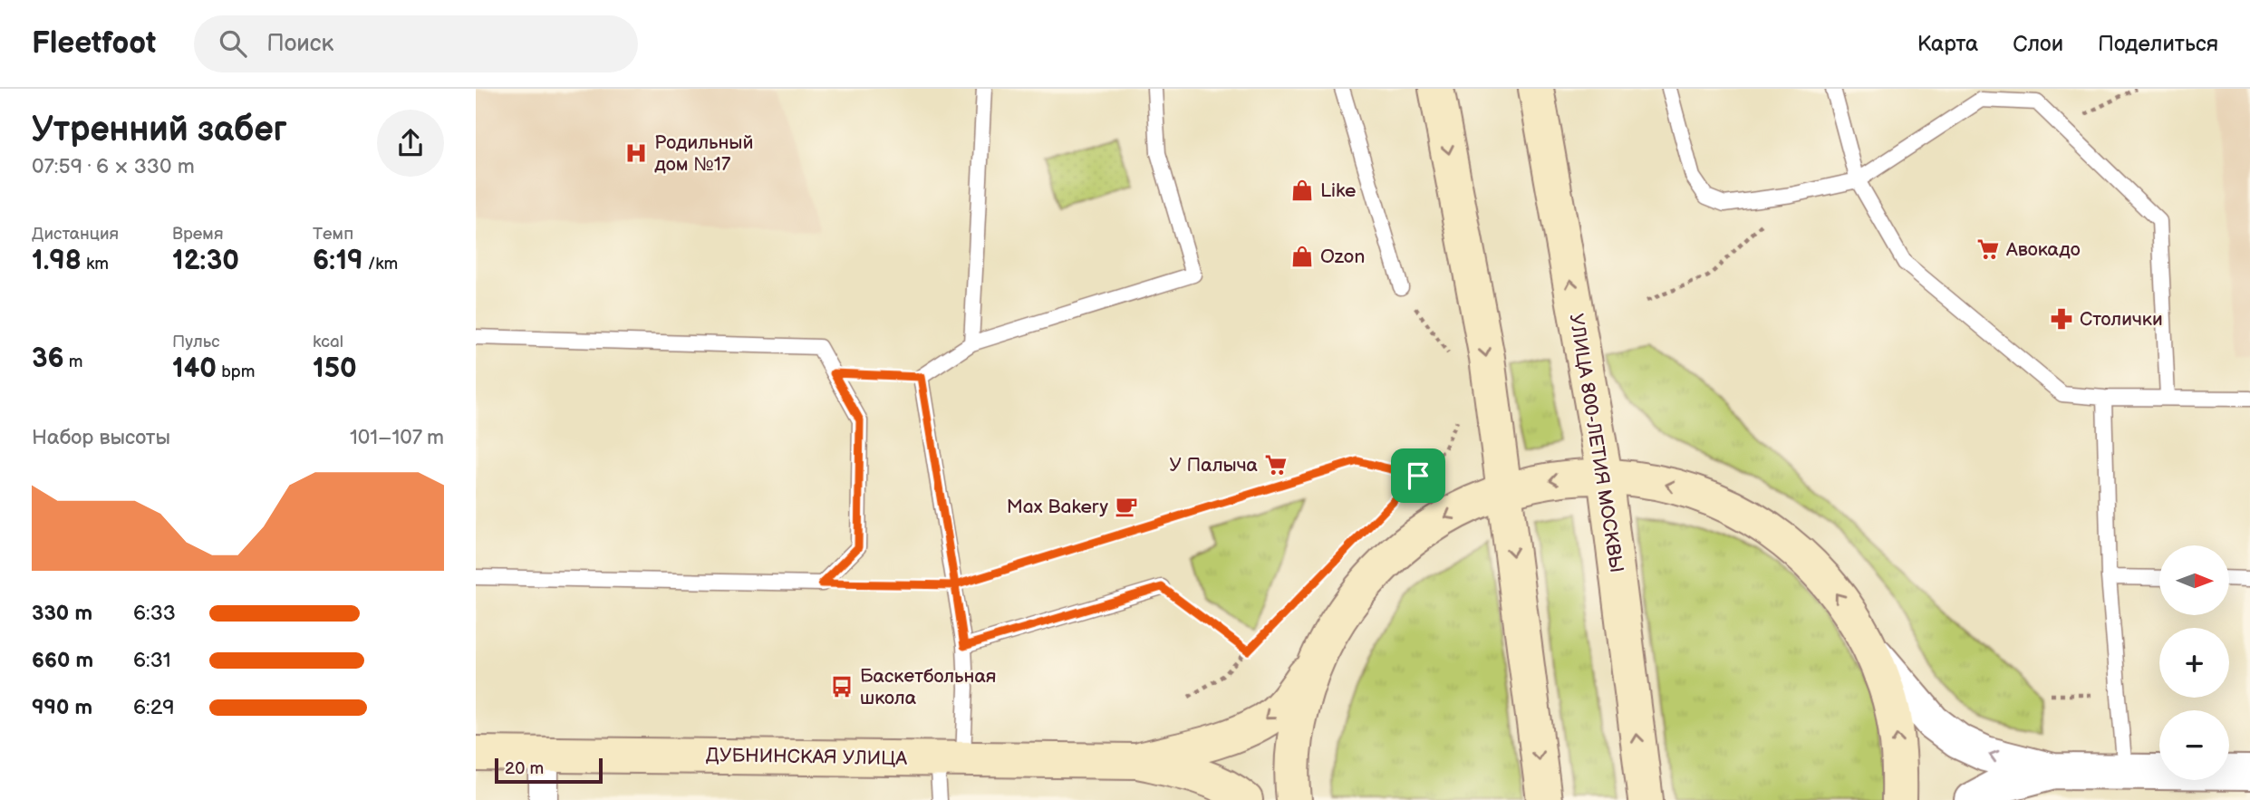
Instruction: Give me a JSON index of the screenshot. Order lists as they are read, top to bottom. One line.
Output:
{"streets":{"main road":["УЛИЦА 800-ЛЕТИЯ МОСКВЫ","ДУБНИНСКАЯ УЛИЦА"]},"places":{"hospital":["Родильный дом №17"],"shop":["Like","Ozon"],"supermarket":["Авокадо","У Палыча"],"pharmacy":["Столички"],"cafe":["Max Bakery"],"bus stop":["Баскетбольная школа"]},"scale_bar":"20 m","north":"right","page":{"header":"Fleetfoot","search":"Поиск","nav":["Карта","Слои","Поделиться"],"heading":["Утренний забег","07:59 · 6 × 330 m"],"stats":[["Дистанция","1.98 km"],["Время","12:30"],["Темп","6:19 /km"],["36 m"],["Пульс","140 bpm"],["kcal","150"]],"chart":["Набор высоты","101–107 m"],"map_buttons":["+","−"],"list":[{"name":"330 m","note":"6:33"},{"name":"660 m","note":"6:31"},{"name":"990 m","note":"6:29"}],"scale":"20 m"}}
